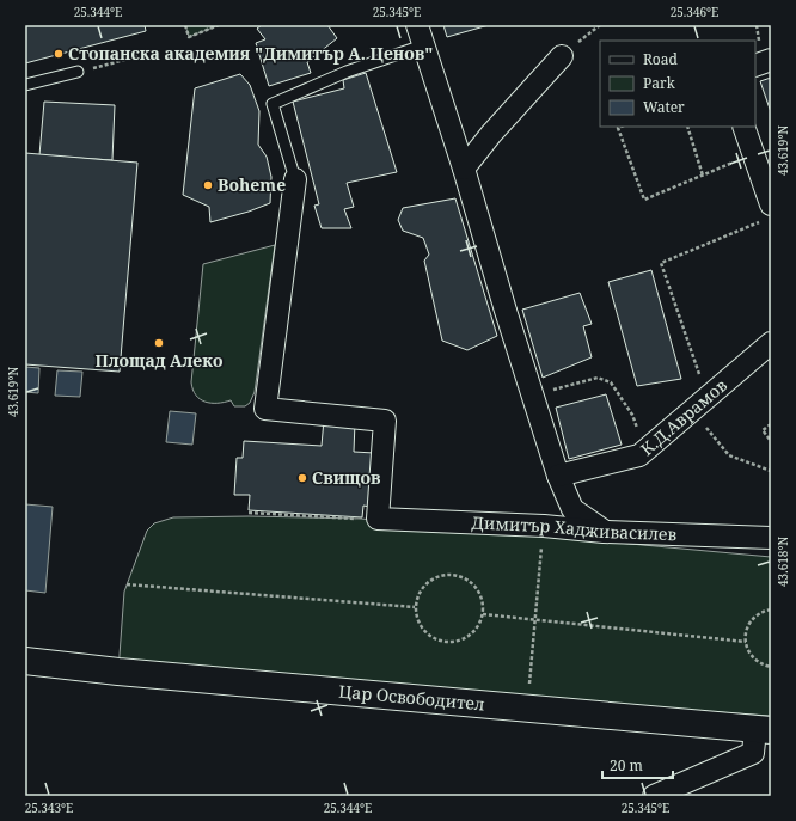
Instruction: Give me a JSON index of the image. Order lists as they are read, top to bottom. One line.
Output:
{"streets":{"street":["К.Д.Аврамов","Димитър Хадживасилев","Цар Освободител"]},"places":["Стопанска академия \"Димитър А. Ценов\"","Boheme","Площад Алеко","Свищов"],"legend":["Road","Park","Water"],"scale_bar":"20 m","coordinates":["25.344°E","25.345°E","25.346°E","43.619°N","43.618°N","25.343°E"]}
